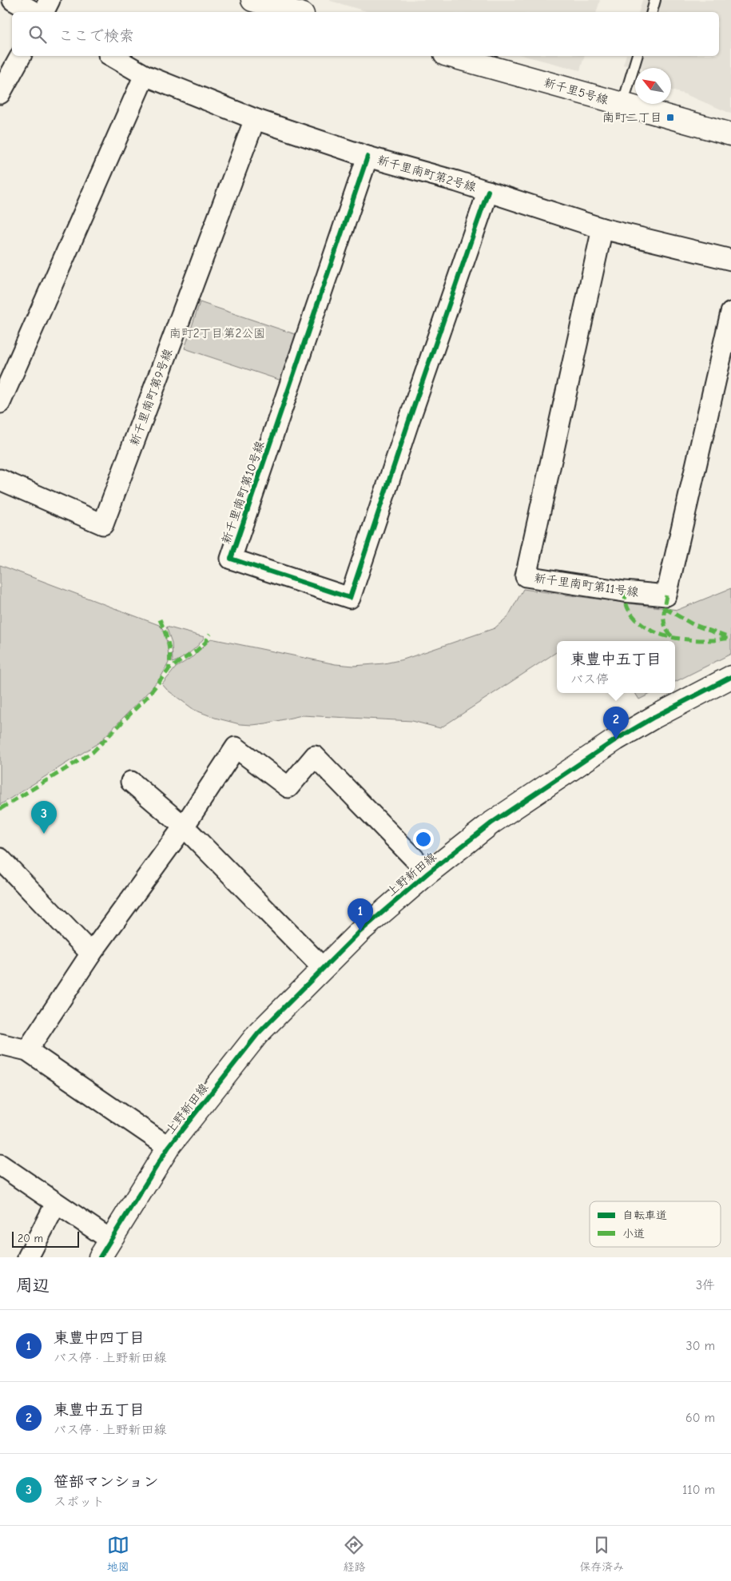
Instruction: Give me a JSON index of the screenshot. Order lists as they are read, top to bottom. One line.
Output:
{"streets":{"street":["新千里5号線","新千里南町第2号線","新千里南町第9号線","新千里南町第10号線","新千里南町第11号線","上野新田線"]},"crossings":[["新千里南町第2号線","新千里南町第9号線"],["新千里南町第2号線","新千里南町第10号線"],["新千里南町第2号線","新千里南町第11号線"]],"parks":["南町2丁目第2公園"],"places":{"transit":["南町二丁目"]},"legend":["自転車道","小道"],"scale_bar":"20 m","north":"top left","page":{"search":"ここで検索","popup":["東豊中五丁目","バス停"],"pins":["2","3","1"],"scale":"20 m","heading":["周辺","3件"],"list":[{"mark":"1","name":"東豊中四丁目","note":"バス停 · 上野新田線","value":"30 m"},{"mark":"2","name":"東豊中五丁目","note":"バス停 · 上野新田線","value":"60 m"},{"mark":"3","name":"笹部マンション","note":"スポット","value":"110 m"}],"nav":["地図","経路","保存済み"]}}
